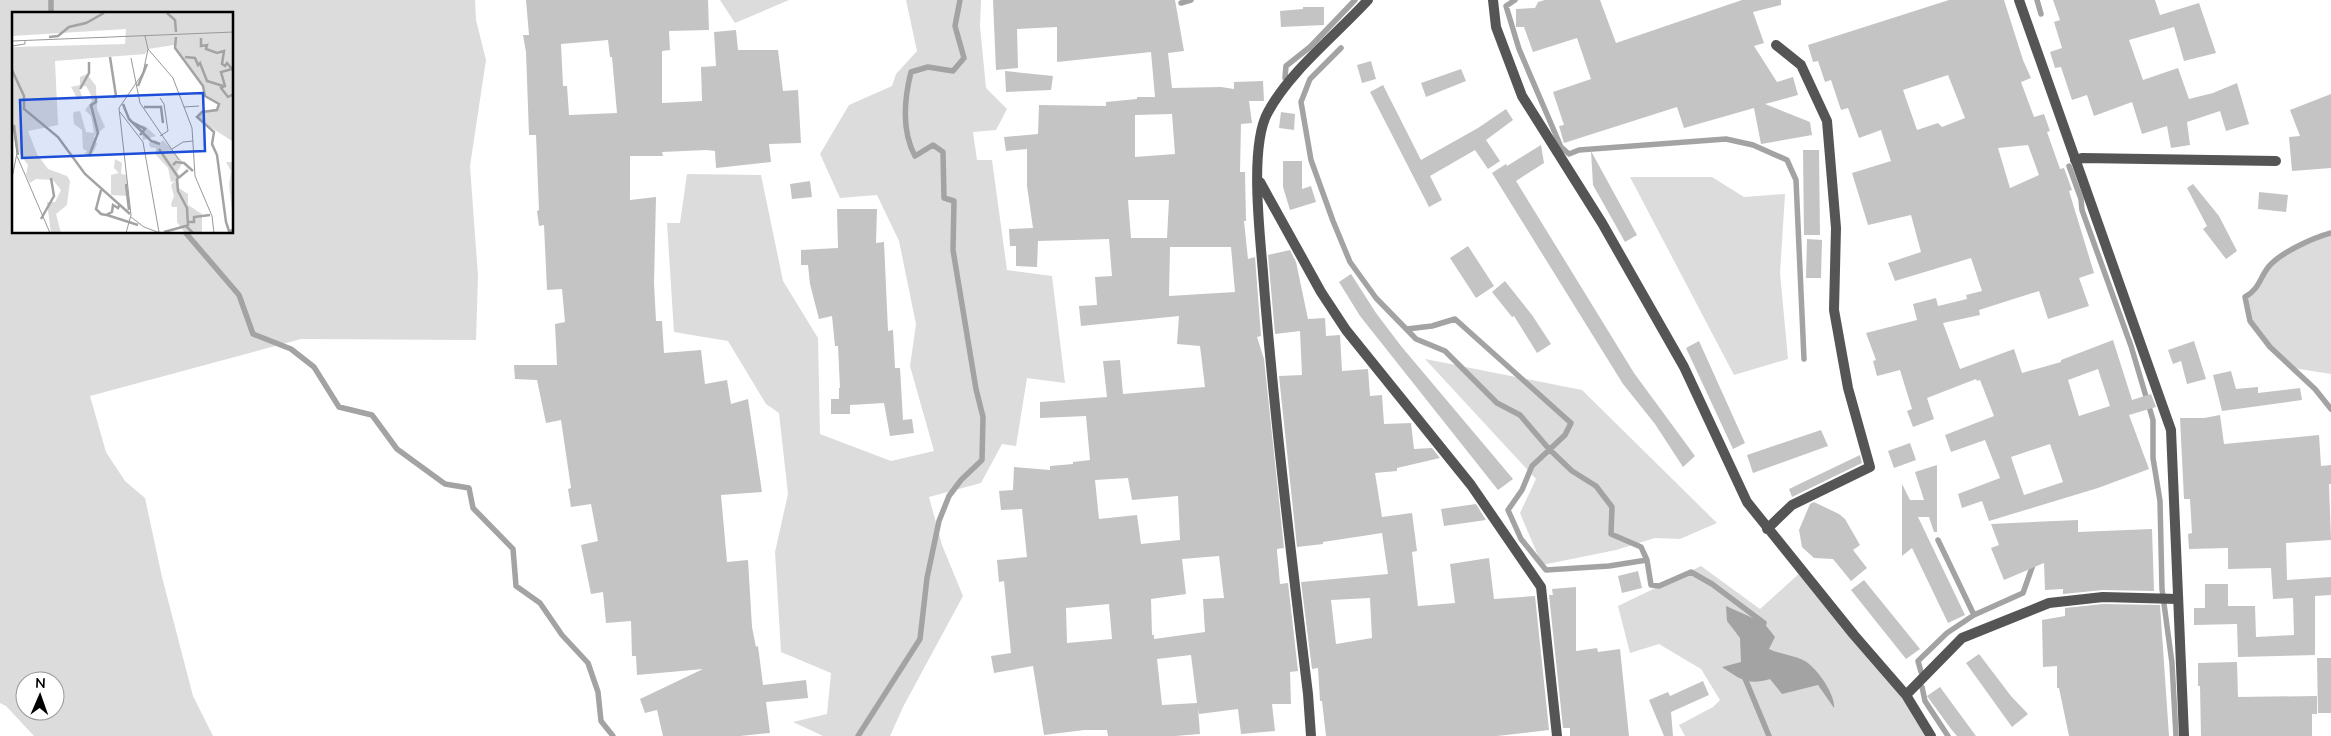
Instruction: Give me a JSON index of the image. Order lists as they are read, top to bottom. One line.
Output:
{"north":"top"}
